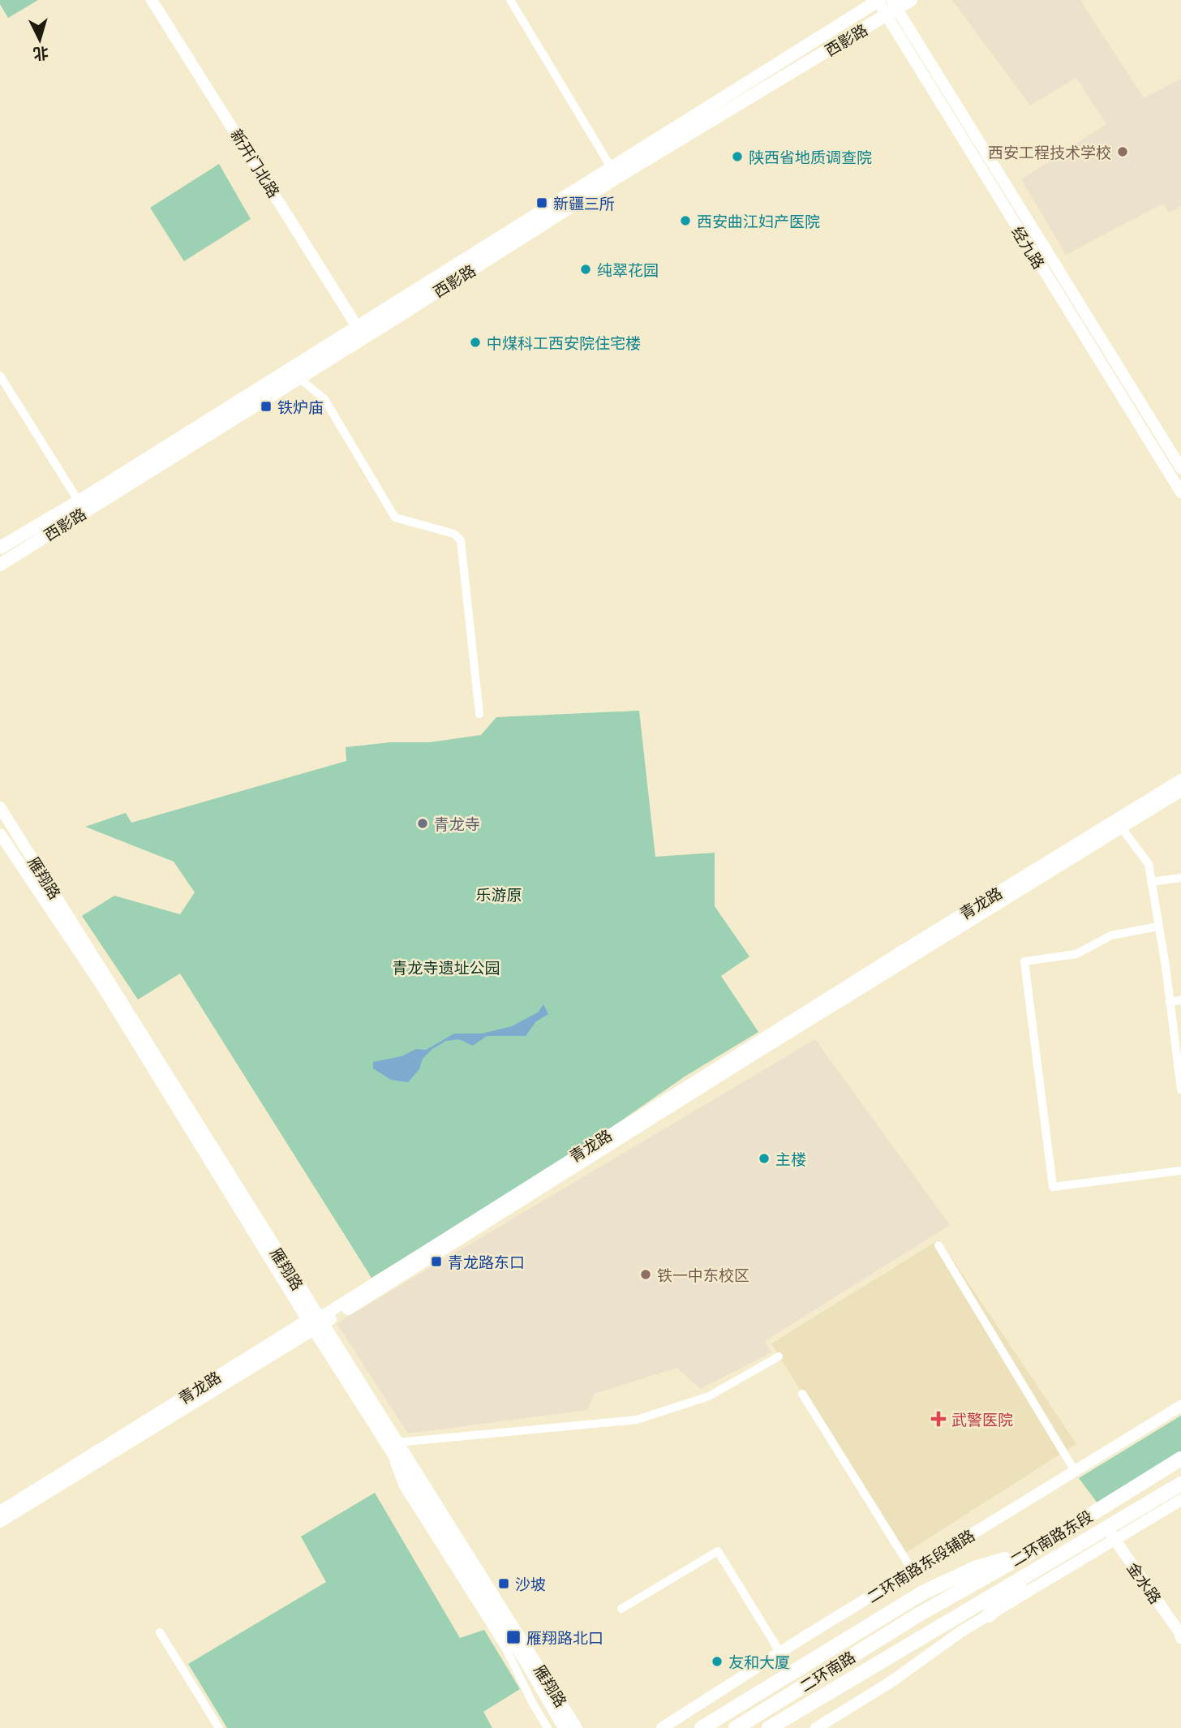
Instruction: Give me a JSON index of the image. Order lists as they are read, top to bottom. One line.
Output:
{"streets":{"highway":["二环南路东段","二环南路"],"main road":["西影路"],"street":["新开门北路","经九路","雁翔路","青龙路","二环南路东段辅路","金水路"]},"crossings":[["西影路","新开门北路"],["西影路","经九路"],["雁翔路","青龙路"],["二环南路东段","金水路"],["二环南路东段","二环南路"]],"parks":["乐游原","青龙寺遗址公园"],"places":{"other":["西安工程技术学校","陕西省地质调查院","西安曲江妇产医院","纯翠花园","中煤科工西安院住宅楼","青龙寺","主楼","铁一中东校区","友和大厦"],"transit":["新疆三所","铁炉庙","青龙路东口","沙坡","雁翔路北口"],"health":["武警医院"]},"north":"bottom"}
